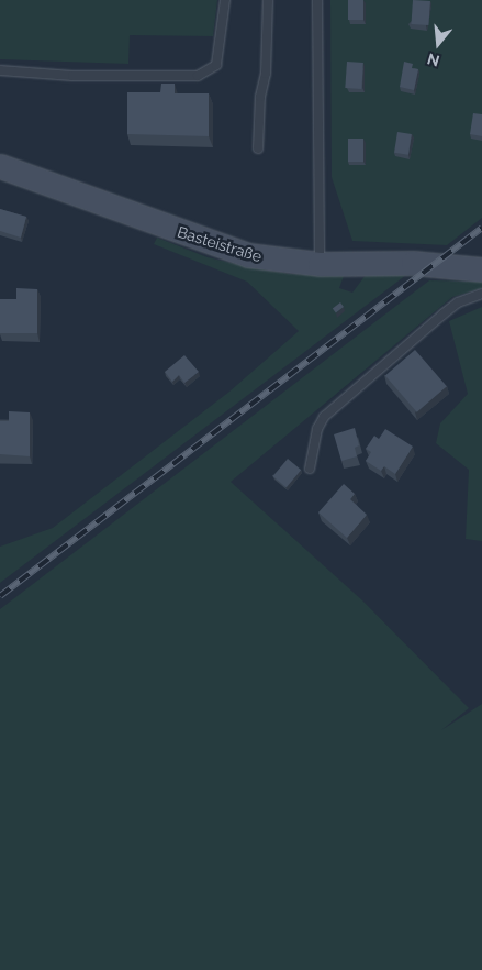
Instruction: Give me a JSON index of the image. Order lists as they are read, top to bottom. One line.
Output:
{"streets":{"main road":["Basteistraße"]},"north":"bottom"}
